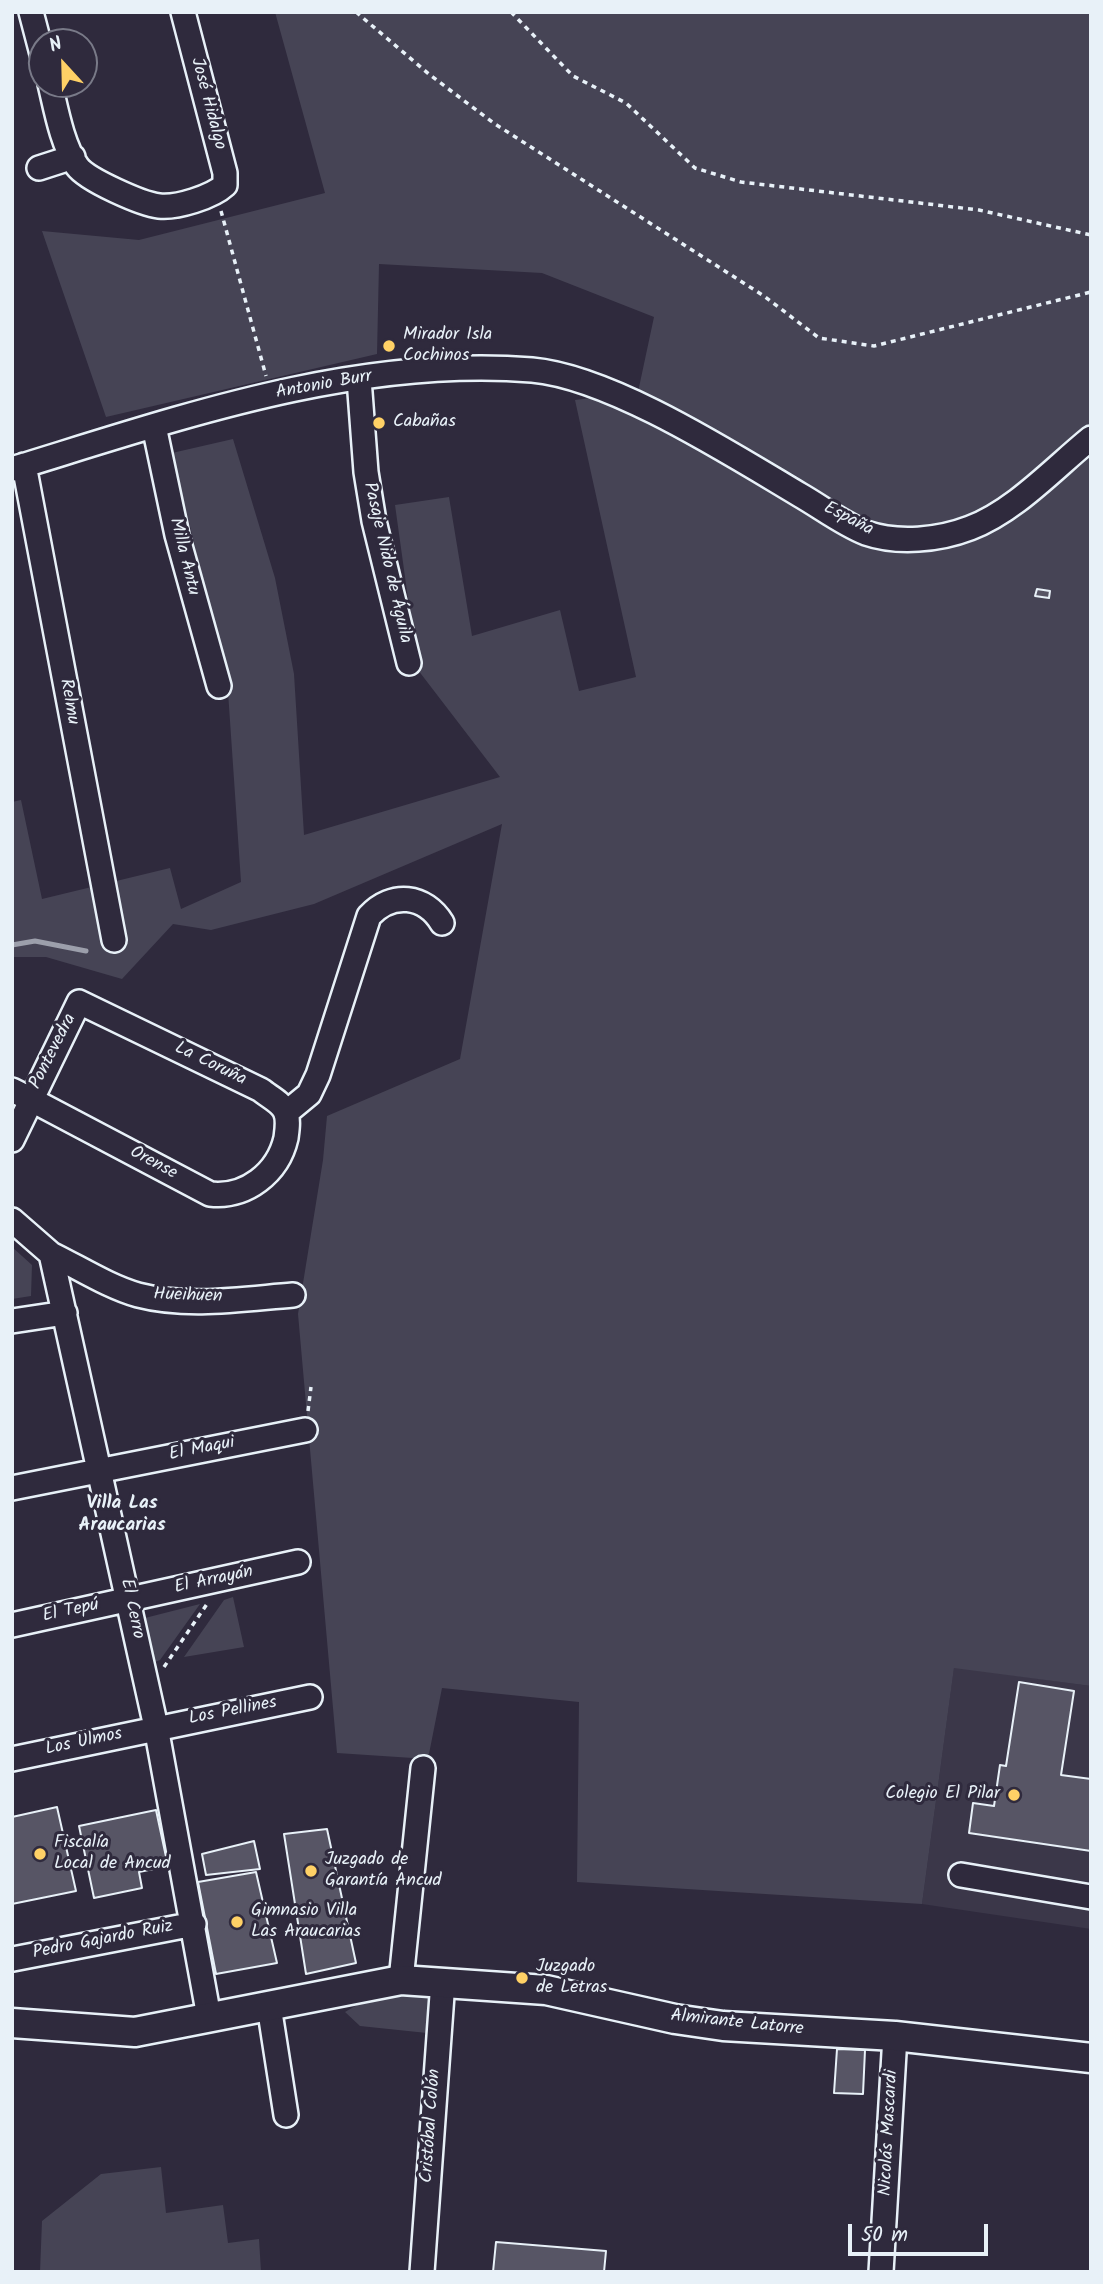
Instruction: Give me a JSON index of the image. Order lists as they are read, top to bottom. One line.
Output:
{"streets":{"main road":["Almirante Latorre"],"street":["José Hidalgo","Antonio Burr","España","Milla Antu","Pasaje Nido de Águila","Relmu","Pontevedra","La Coruña","Orense","Hueihuen","El Maqui","El Arrayán","El Cerro","El Tepú","Los Pellines","Los Ulmos","Pedro Gajardo Ruiz","Cristóbal Colón","Nicolás Mascardi"]},"crossings":[["Antonio Burr","España"],["Antonio Burr","Milla Antu"],["Antonio Burr","Pasaje Nido de Águila"],["Antonio Burr","Relmu"],["Pontevedra","La Coruña"],["Pontevedra","Orense"],["La Coruña","Orense"],["Hueihuen","El Cerro"],["El Maqui","El Cerro"],["El Arrayán","El Cerro"],["El Arrayán","El Tepú"],["El Cerro","El Tepú"],["El Cerro","Los Pellines"],["El Cerro","Los Ulmos"],["El Cerro","Pedro Gajardo Ruiz"],["El Cerro","Almirante Latorre"],["Los Pellines","Los Ulmos"],["Almirante Latorre","Cristóbal Colón"],["Almirante Latorre","Nicolás Mascardi"]],"districts":["Villa Las Araucarias"],"places":["Mirador Isla Cochinos","Cabañas","Colegio El Pilar","Fiscalía Local de Ancud","Juzgado de Garantía Ancud","Gimnasio Villa Las Araucarias","Juzgado de Letras"],"scale_bar":"50 m","north":"top"}
